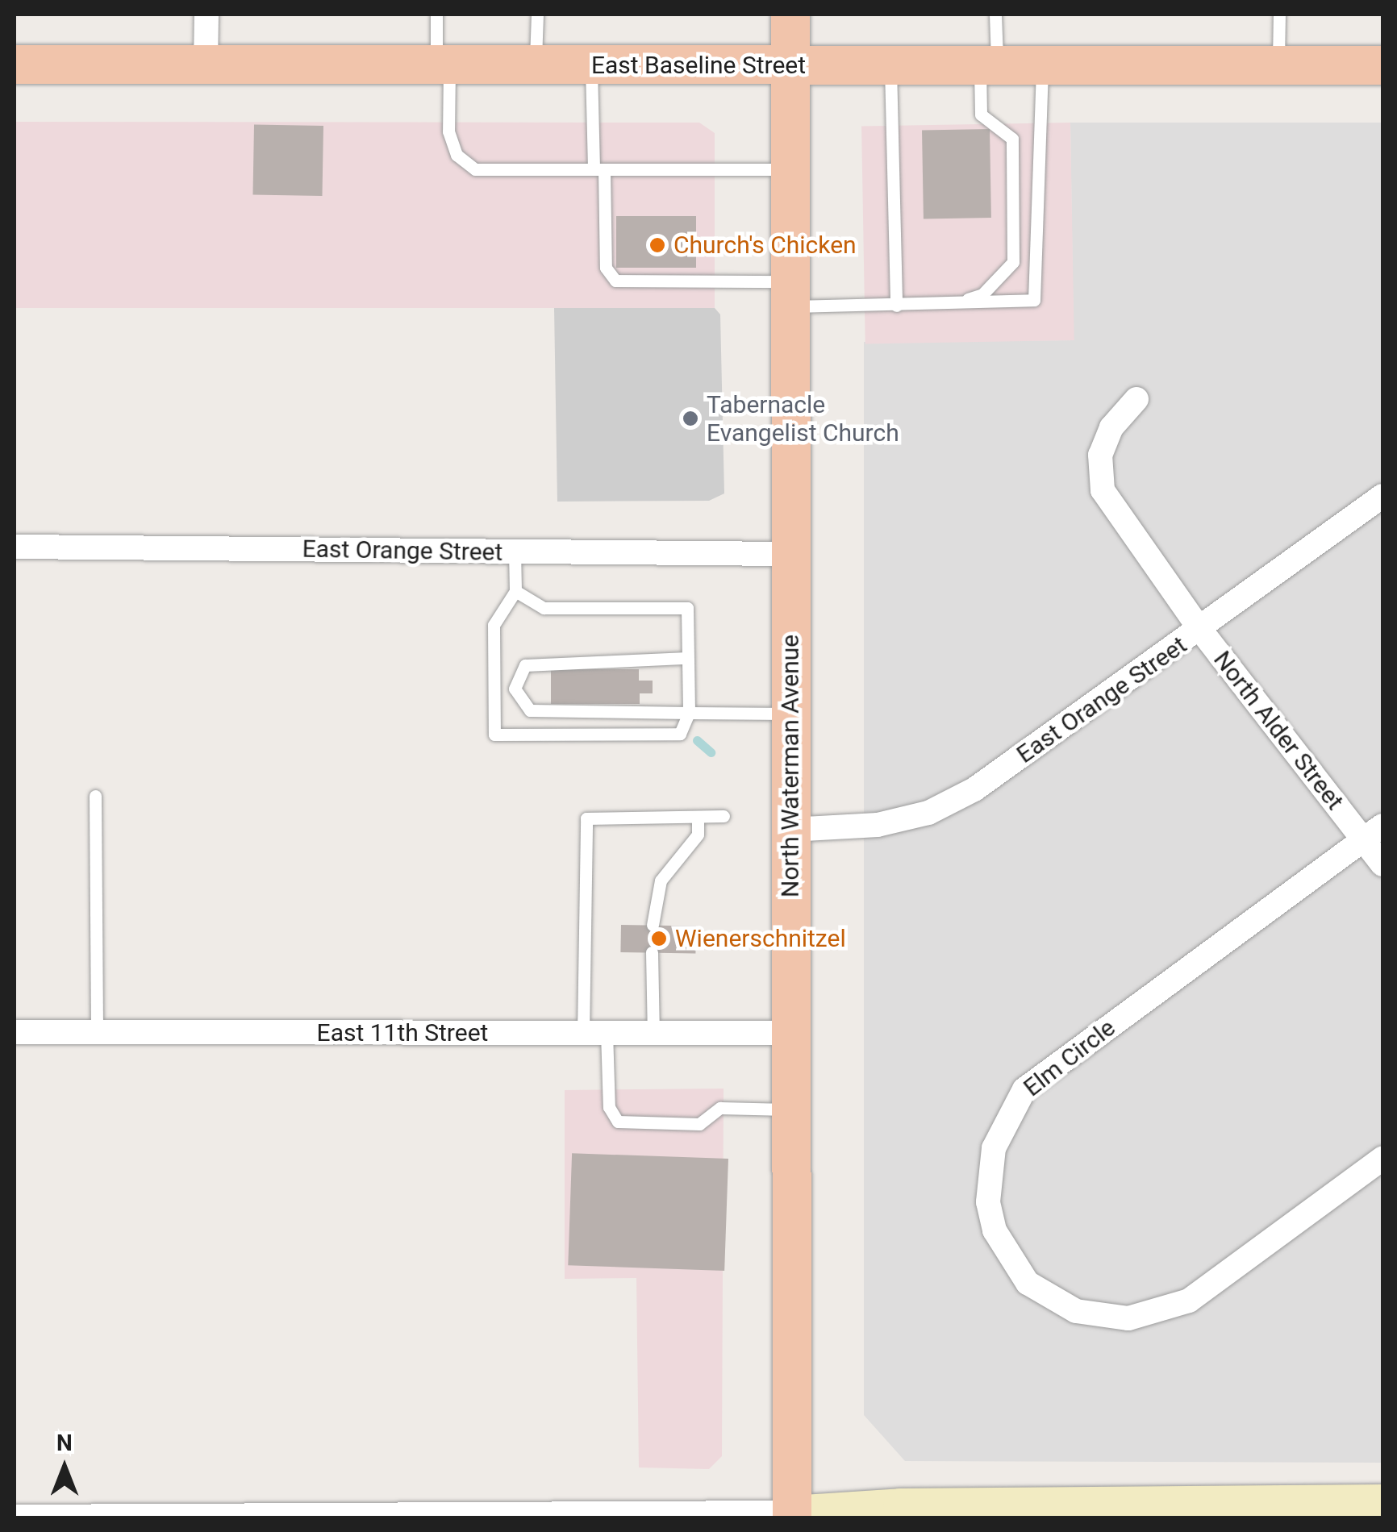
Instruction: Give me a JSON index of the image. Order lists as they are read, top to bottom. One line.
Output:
{"streets":{"main road":["East Baseline Street","North Waterman Avenue"],"street":["East Orange Street","North Alder Street","East 11th Street","Elm Circle"]},"crossings":[["East Baseline Street","North Waterman Avenue"],["East Orange Street","North Alder Street"],["East Orange Street","North Waterman Avenue"],["North Alder Street","Elm Circle"],["North Waterman Avenue","East 11th Street"]],"places":["Church's Chicken","Tabernacle Evangelist Church","Wienerschnitzel"],"north":"top"}
